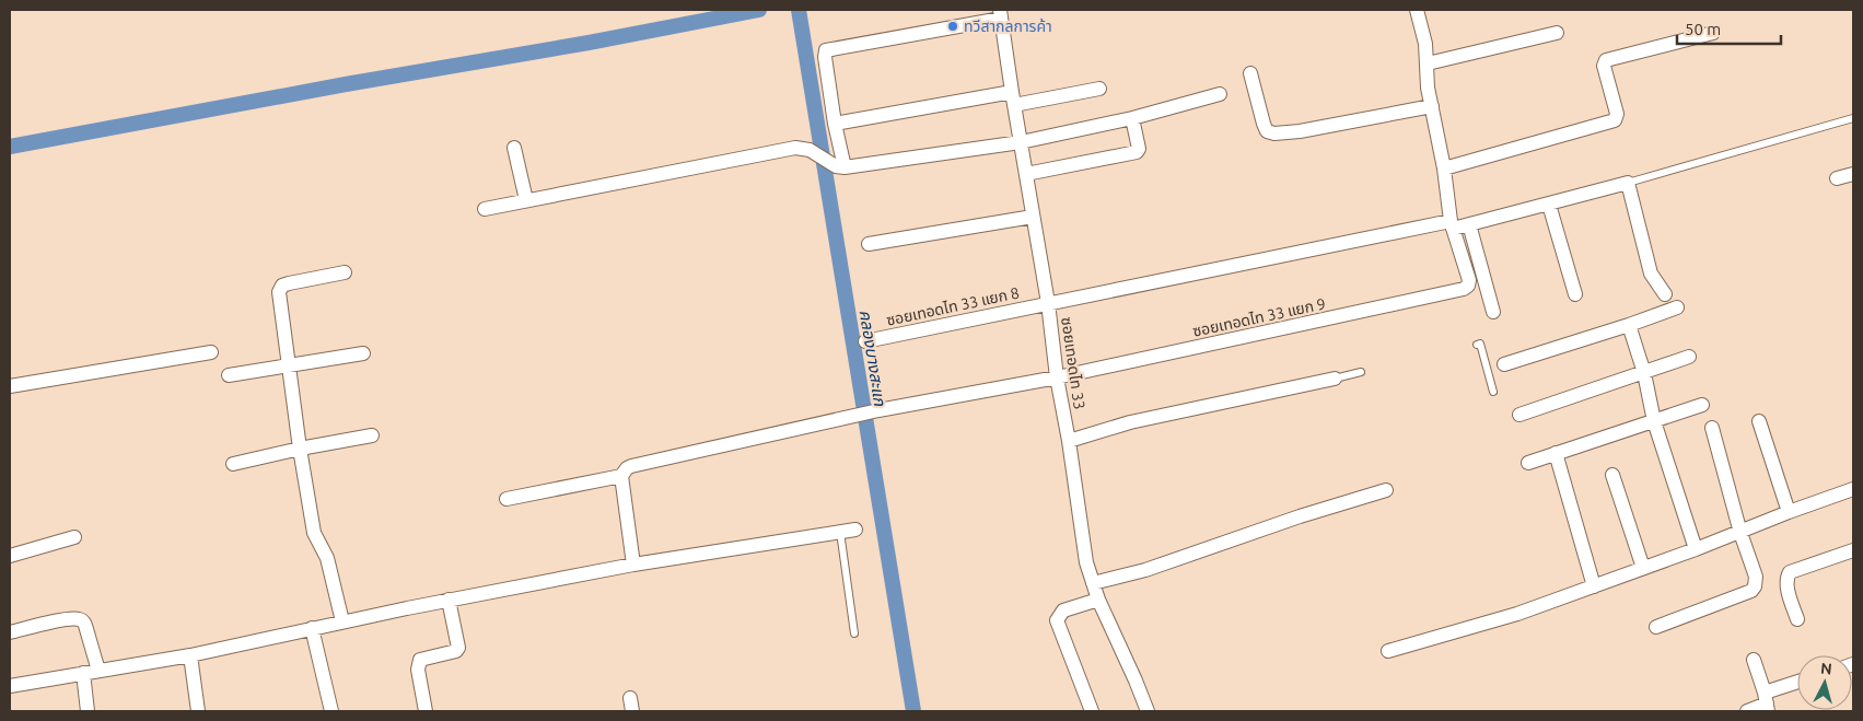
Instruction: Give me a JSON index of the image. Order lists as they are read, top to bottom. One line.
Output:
{"streets":{"street":["ซอยเทอดไท 33 แยก 8","ซอยเทอดไท 33 แยก 9","ซอยเทอดไท 33"]},"crossings":[["ซอยเทอดไท 33 แยก 8","ซอยเทอดไท 33 แยก 9"],["ซอยเทอดไท 33 แยก 8","ซอยเทอดไท 33"],["ซอยเทอดไท 33 แยก 9","ซอยเทอดไท 33"]],"water":["คลองบางสะแก"],"places":["ทวีสากลการค้า"],"scale_bar":"50 m","north":"top"}
